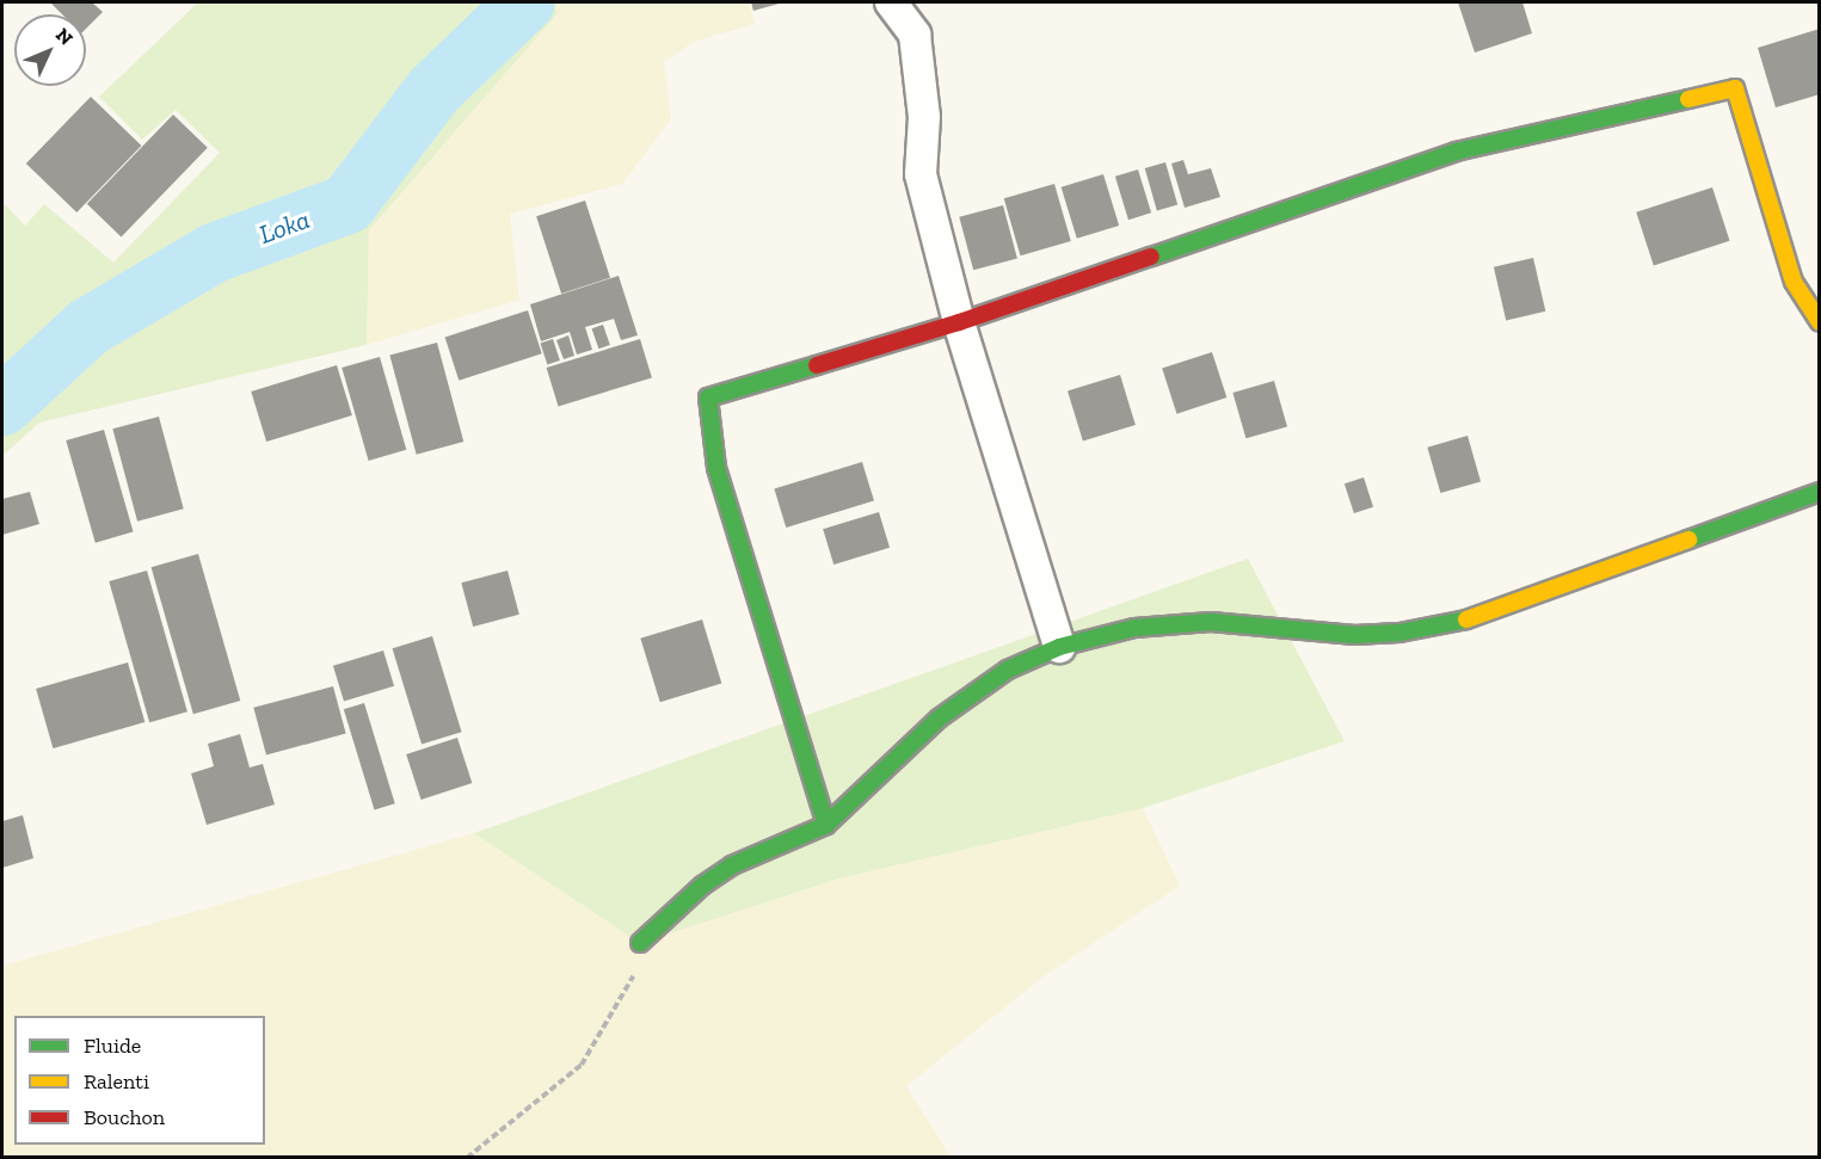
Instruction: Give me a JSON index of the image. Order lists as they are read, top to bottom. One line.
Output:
{"water":["Loka"],"legend":["Fluide","Ralenti","Bouchon"],"north":"top right"}
